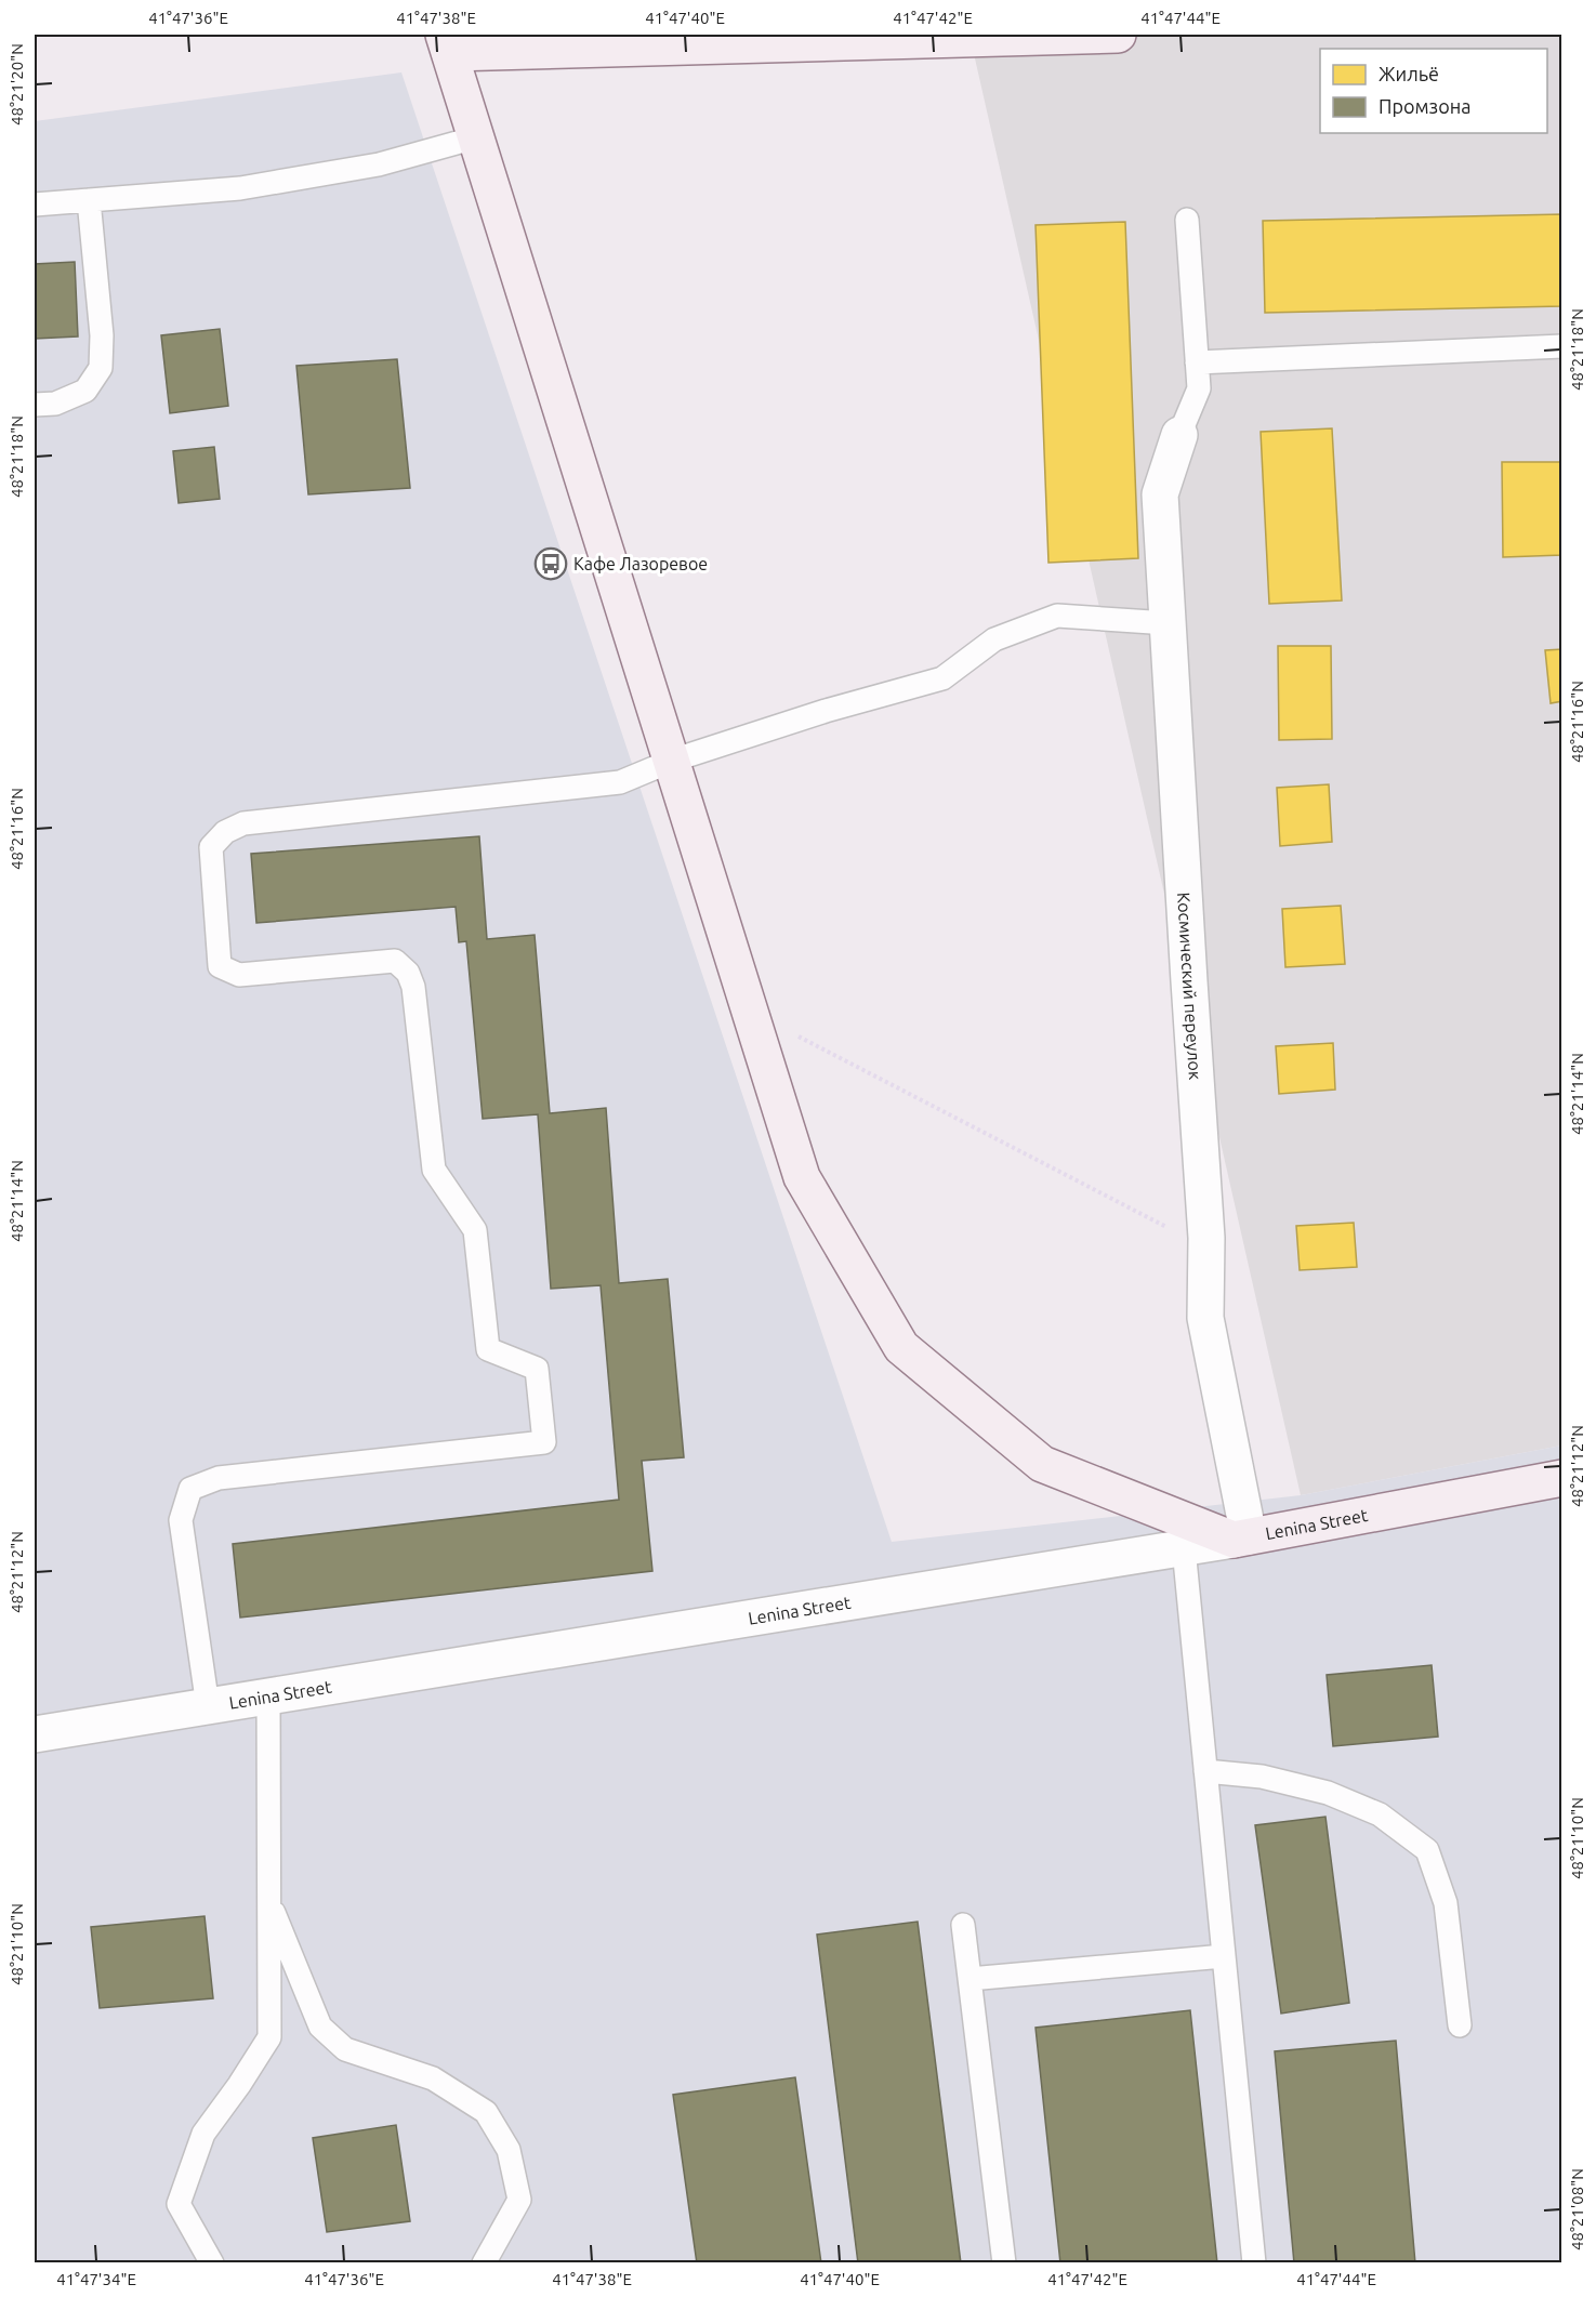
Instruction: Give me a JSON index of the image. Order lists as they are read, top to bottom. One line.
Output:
{"streets":{"main road":["Lenina Street"],"street":["Космический переулок"]},"crossings":[["Космический переулок","Lenina Street"]],"places":{"bus stop":["Кафе Лазоревое"]},"legend":["Жильё","Промзона"],"coordinates":["41°47'36\"E","41°47'38\"E","41°47'40\"E","41°47'42\"E","41°47'44\"E","48°21'20\"N","48°21'18\"N","48°21'16\"N","48°21'14\"N","48°21'12\"N","48°21'10\"N","48°21'08\"N","41°47'34\"E"]}
